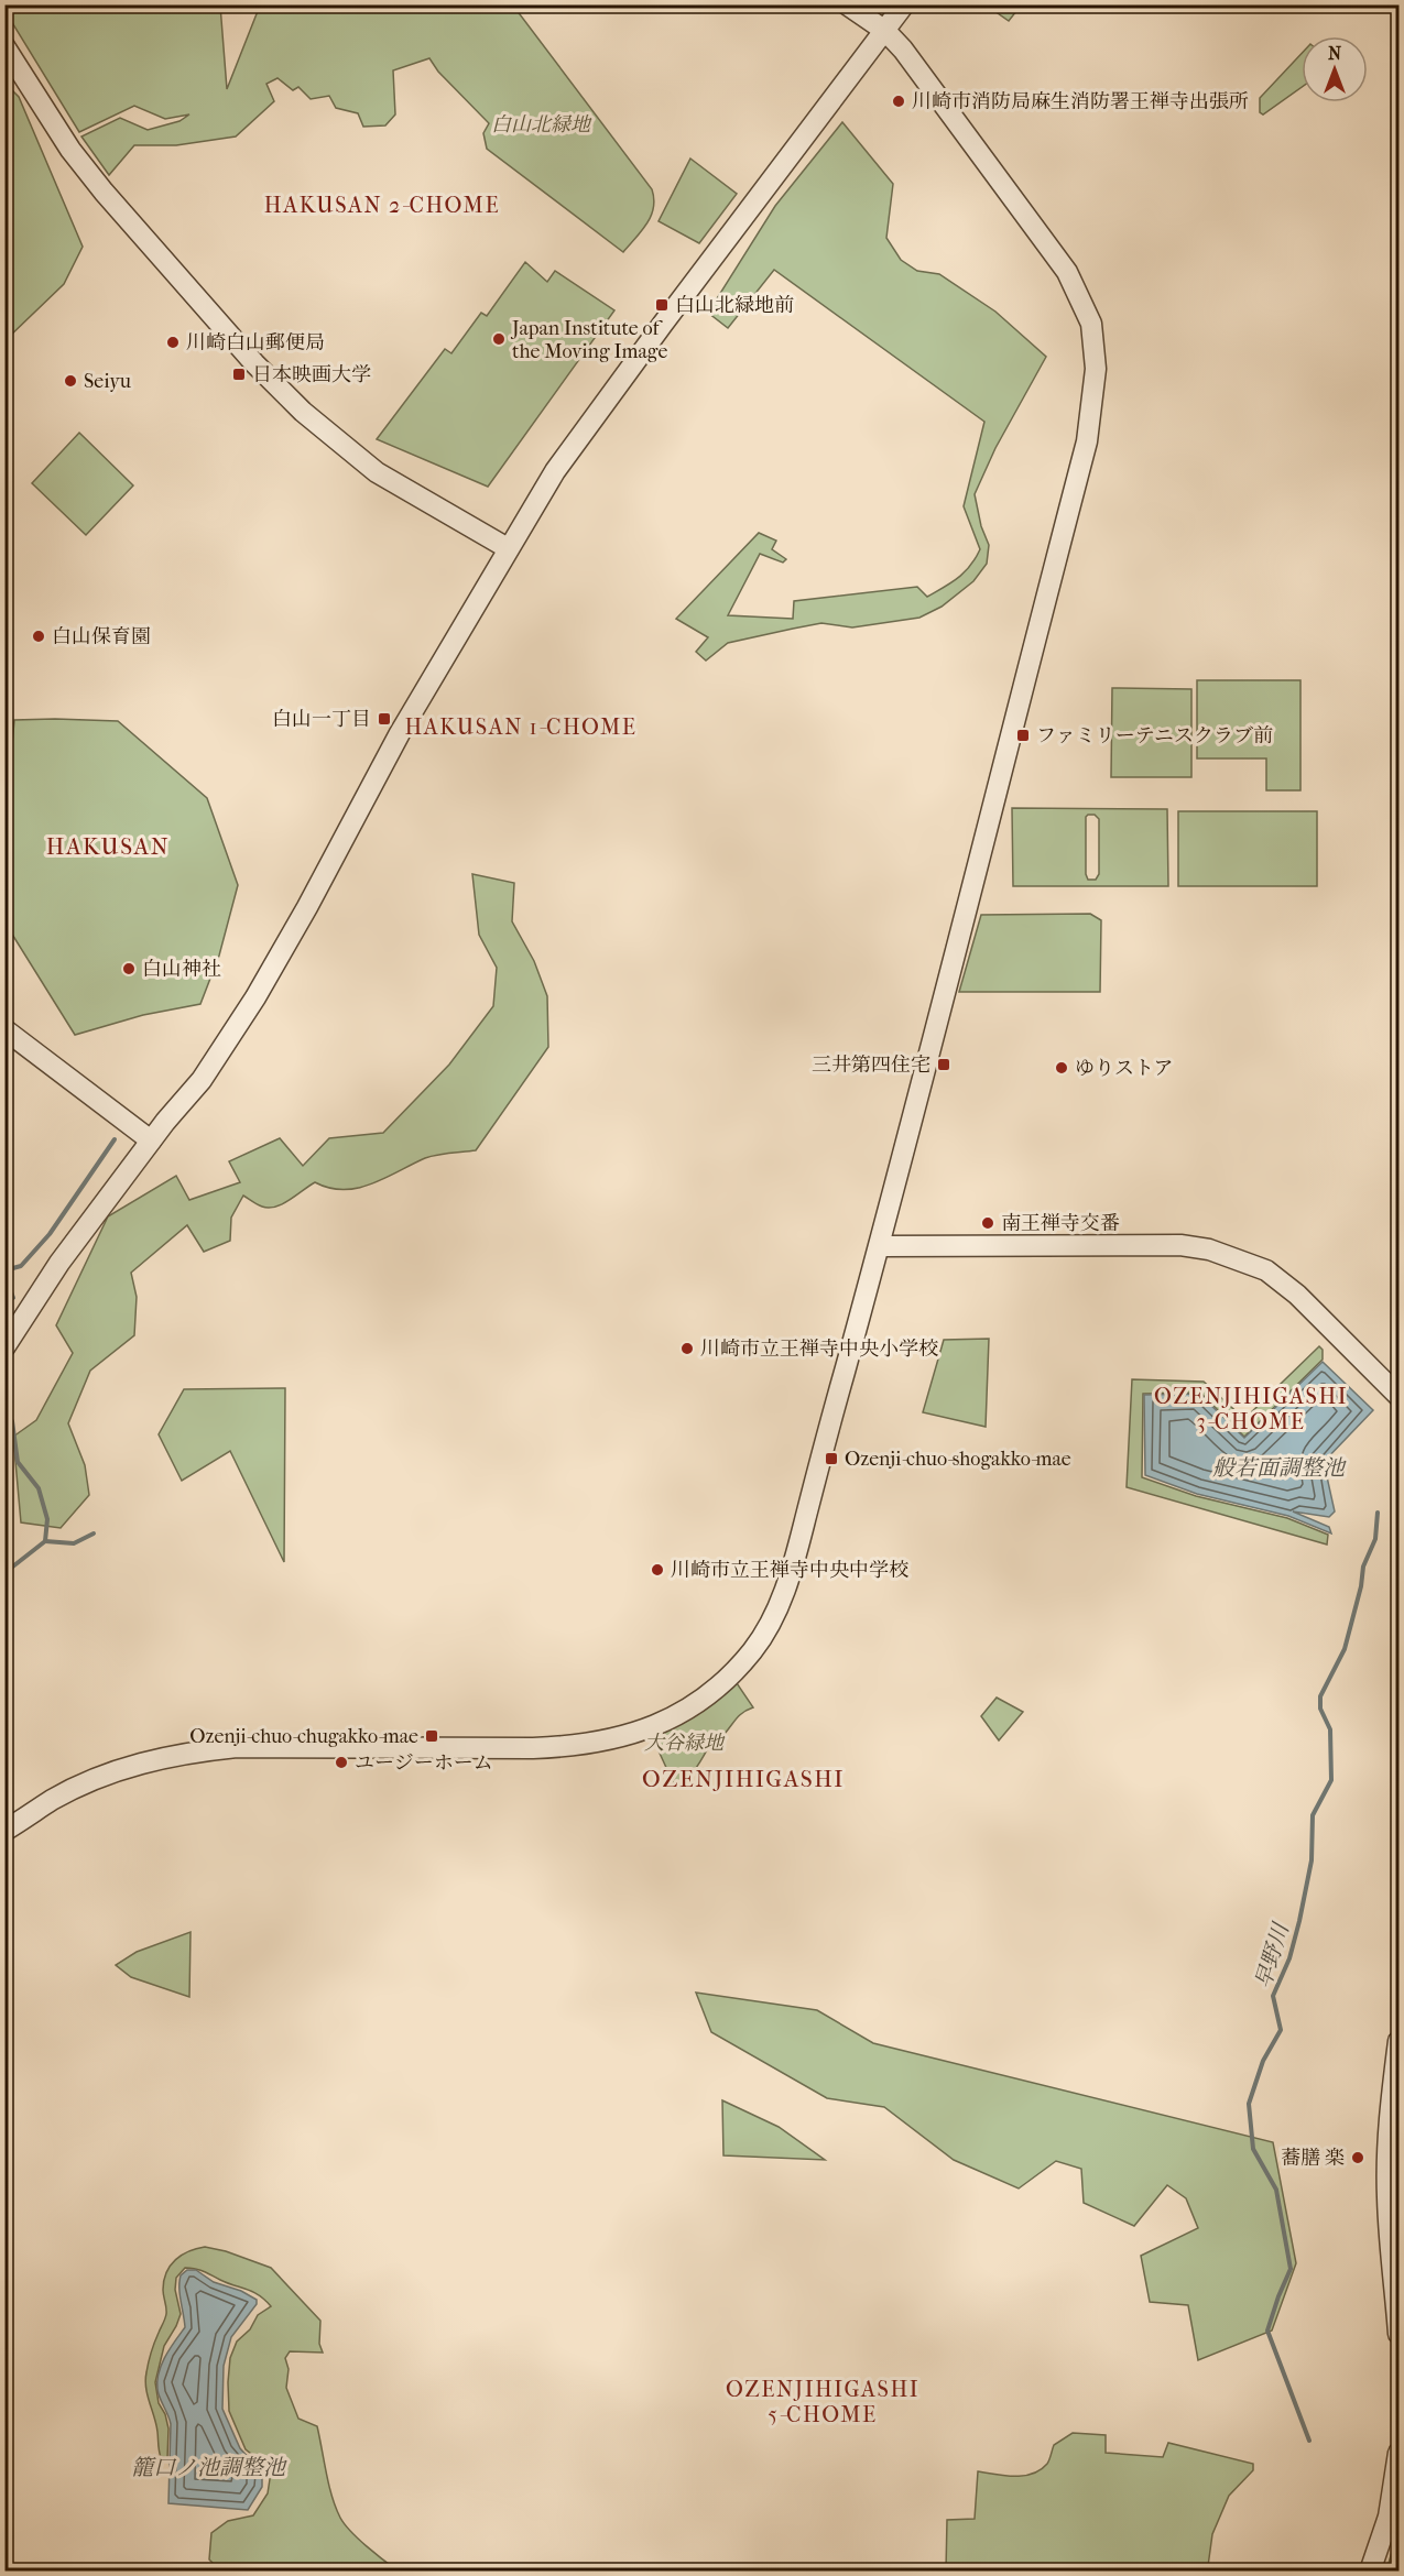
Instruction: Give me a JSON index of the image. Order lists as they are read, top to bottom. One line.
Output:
{"districts":["HAKUSAN 2-CHOME","HAKUSAN 1-CHOME","HAKUSAN","OZENJIHIGASHI 3-CHOME","OZENJIHIGASHI","OZENJIHIGASHI 5-CHOME"],"water":["般若面調整池","早野川","籠口ノ池調整池"],"parks":["白山北緑地","大谷緑地"],"places":{"other":["川崎市消防局麻生消防署王禅寺出張所","Japan Institute of the Moving Image","川崎白山郵便局","Seiyu","白山保育園","白山神社","ゆりストア","南王禅寺交番","川崎市立王禅寺中央小学校","川崎市立王禅寺中央中学校","ユージーホーム","蕎膳 楽"],"transit":["白山北緑地前","日本映画大学","白山一丁目","ファミリーテニスクラブ前","三井第四住宅","Ozenji-chuo-shogakko-mae","Ozenji-chuo-chugakko-mae"]},"north":"top"}
